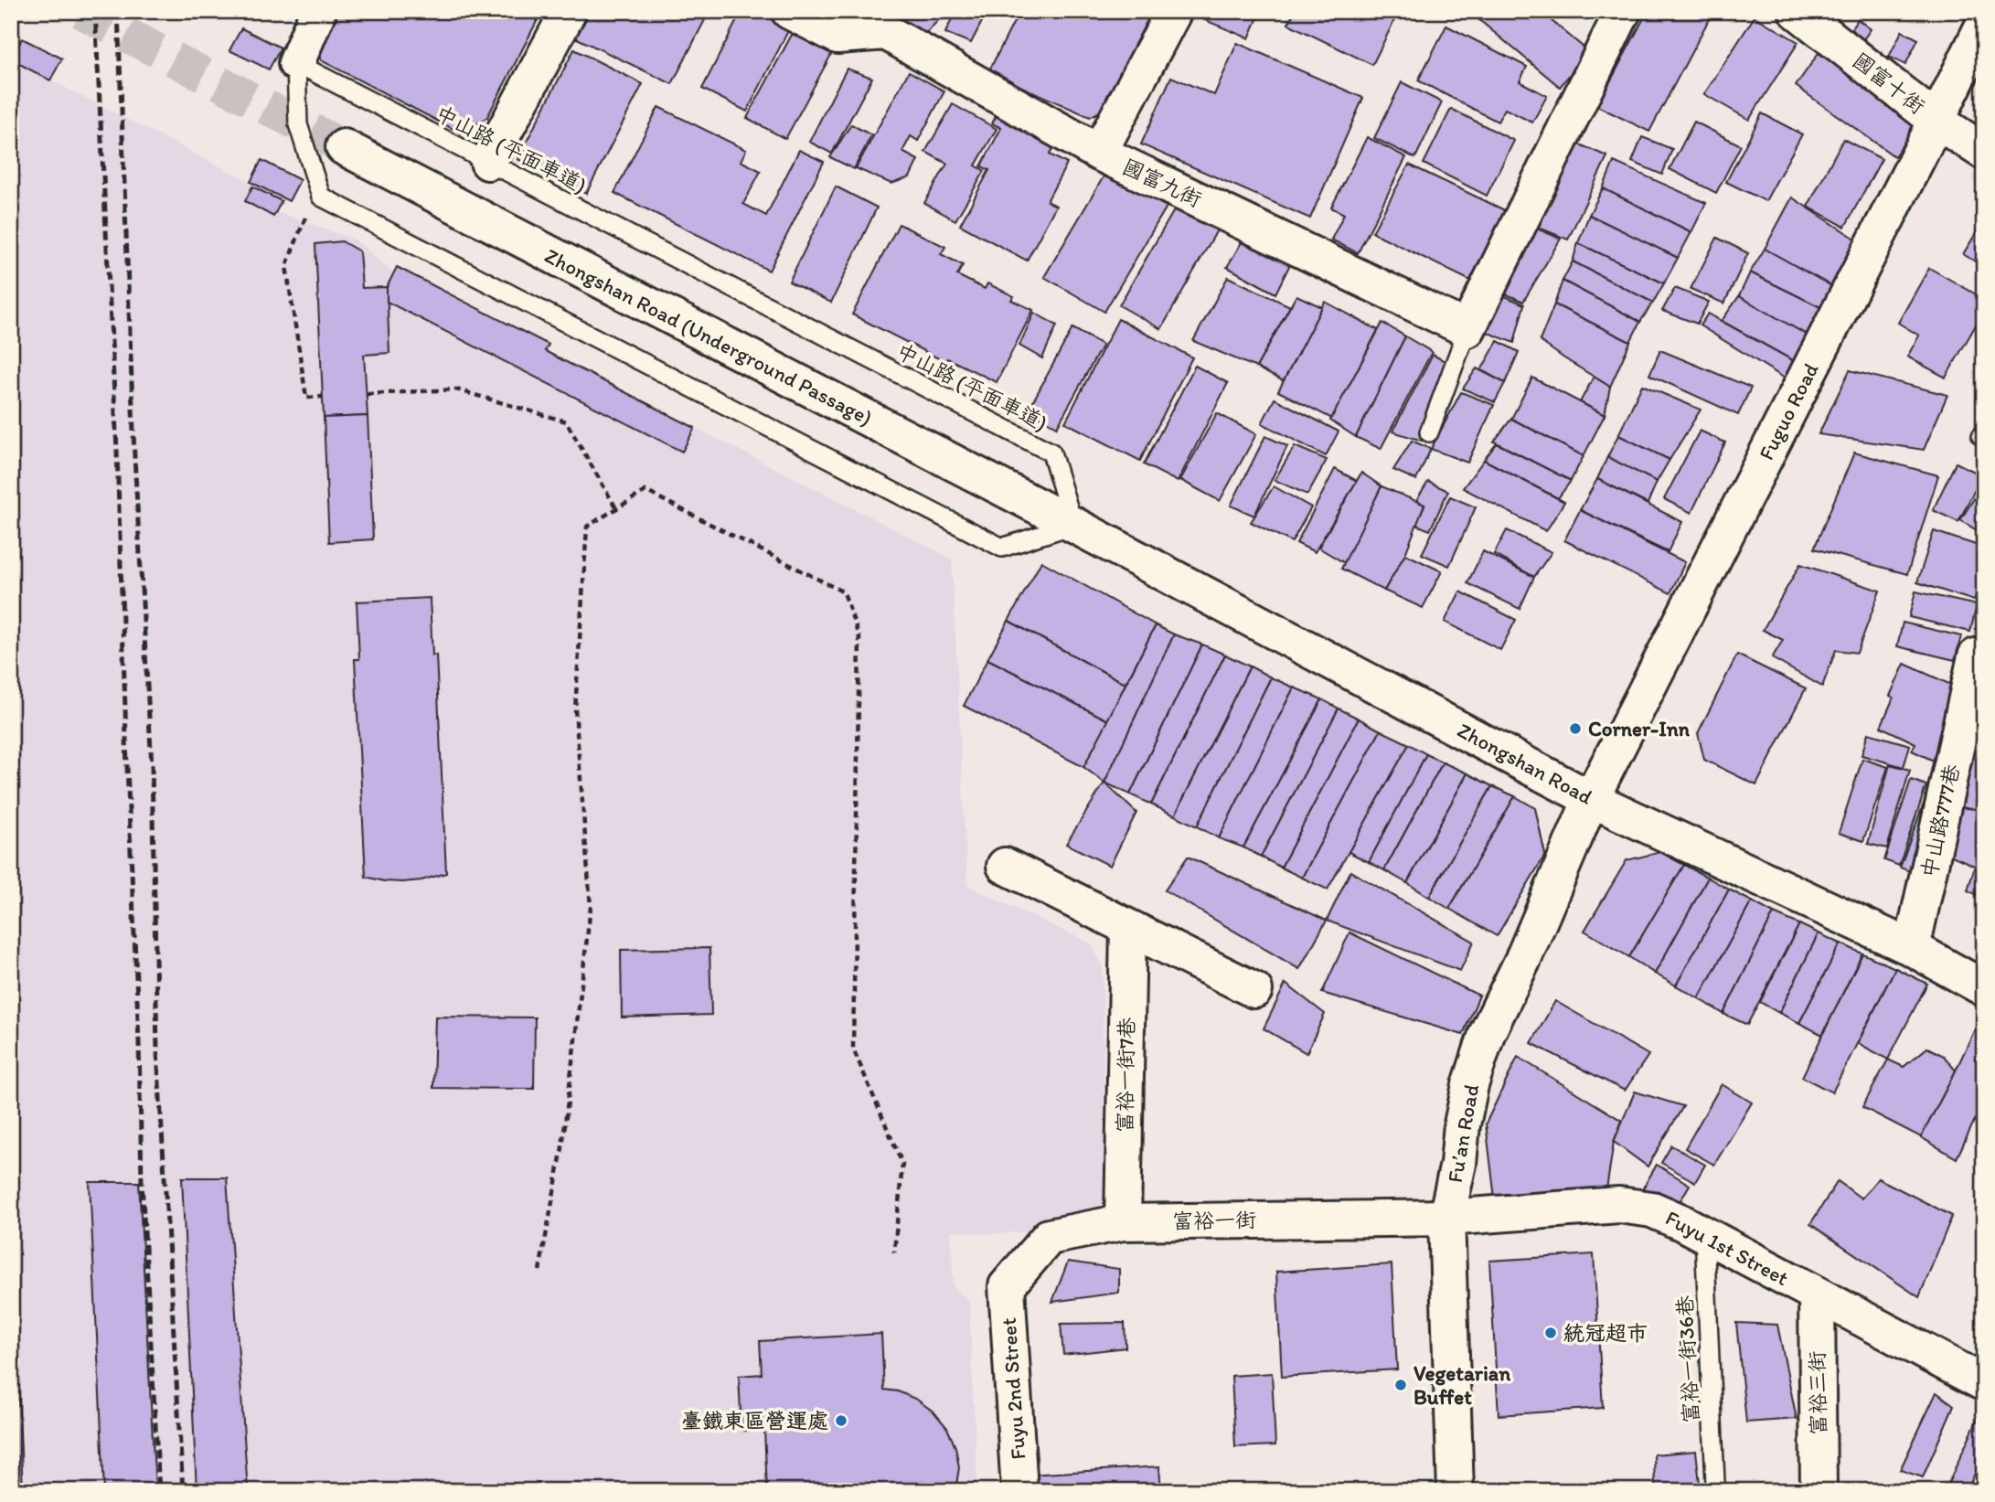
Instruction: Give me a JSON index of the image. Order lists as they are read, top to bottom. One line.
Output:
{"streets":{"street":["國富十街","國富九街","Zhongshan Road (Underground Passage)","Fuguo Road","Zhongshan Road","中山路777巷","富裕一街7巷","Fu’an Road","富裕一街","Fuyu 1st Street","Fuyu 2nd Street","富裕三街"],"lane":["中山路 (平面車道)","富裕一街36巷"]},"crossings":[["國富十街","Fuguo Road"],["中山路 (平面車道)","Zhongshan Road (Underground Passage)"],["中山路 (平面車道)","Zhongshan Road"],["Zhongshan Road (Underground Passage)","Zhongshan Road"],["Fuguo Road","Zhongshan Road"],["Fuguo Road","Fu’an Road"],["Zhongshan Road","中山路777巷"],["Zhongshan Road","Fu’an Road"],["富裕一街7巷","富裕一街"],["Fu’an Road","富裕一街"],["Fu’an Road","Fuyu 1st Street"],["富裕一街","Fuyu 1st Street"],["富裕一街","Fuyu 2nd Street"],["Fuyu 1st Street","富裕一街36巷"],["Fuyu 1st Street","富裕三街"]],"places":["Corner-Inn","統冠超市","Vegetarian Buffet","臺鐵東區營運處"]}
